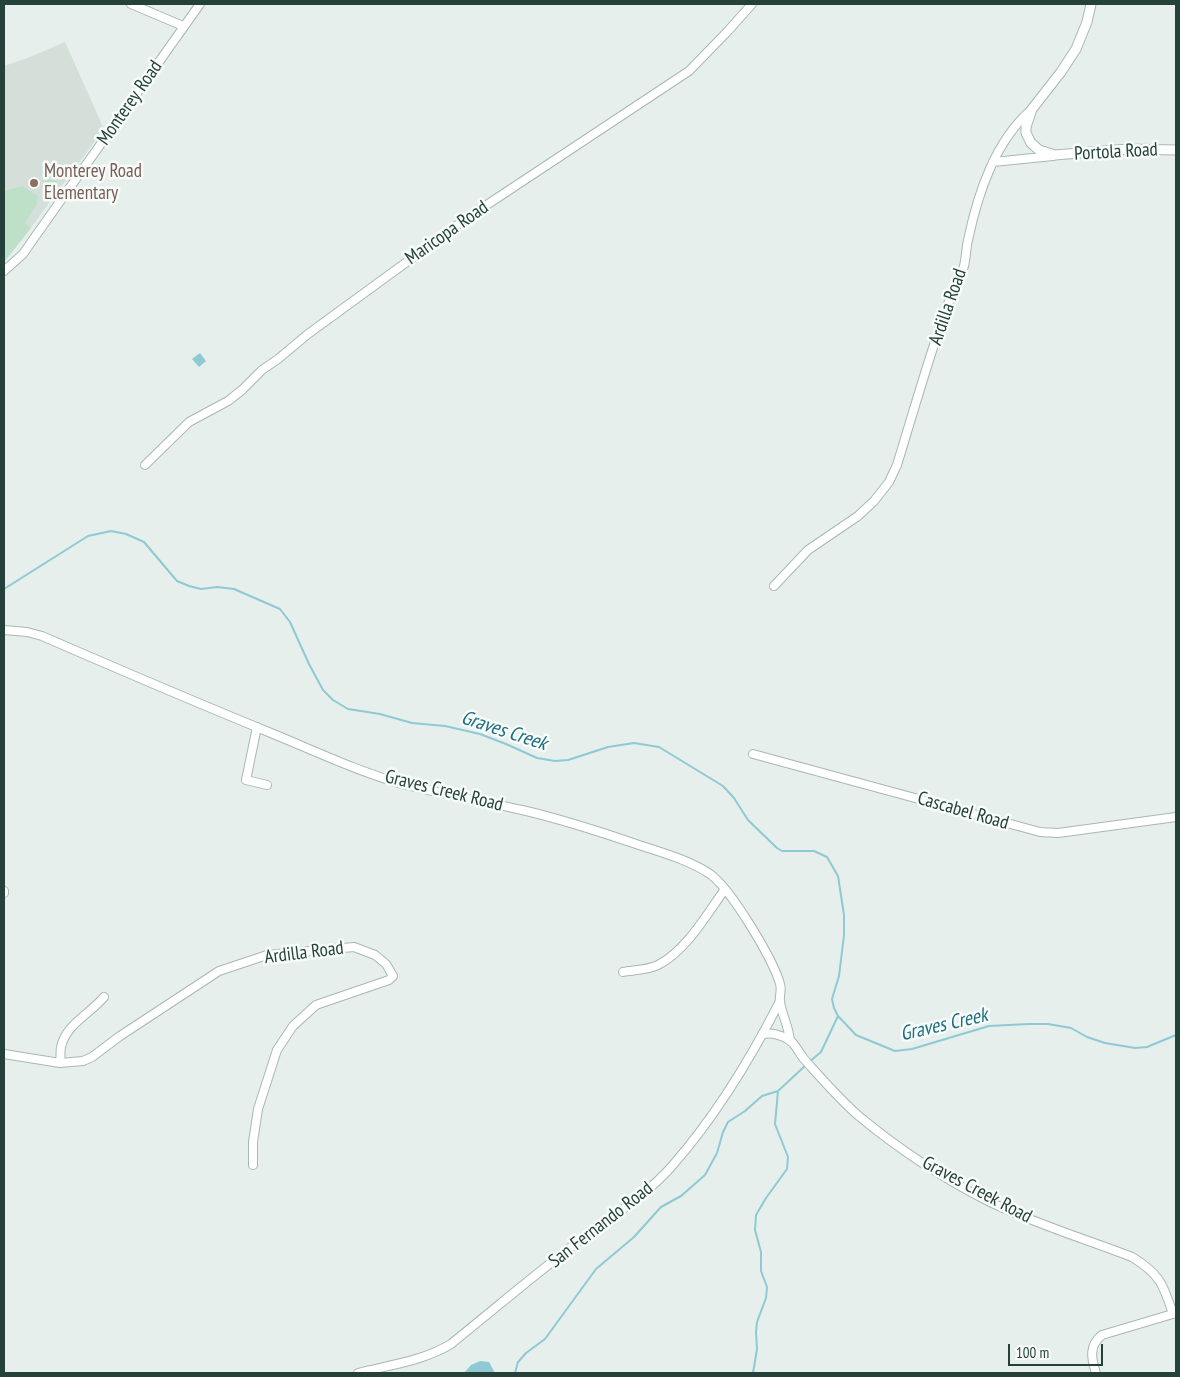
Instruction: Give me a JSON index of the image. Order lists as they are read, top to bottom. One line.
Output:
{"streets":{"street":["Monterey Road","Portola Road","Maricopa Road","Ardilla Road","Graves Creek Road","Cascabel Road","San Fernando Road"]},"crossings":[["Portola Road","Ardilla Road"],["Graves Creek Road","San Fernando Road"]],"water":["Graves Creek"],"places":["Monterey Road Elementary"],"scale_bar":"100 m"}
